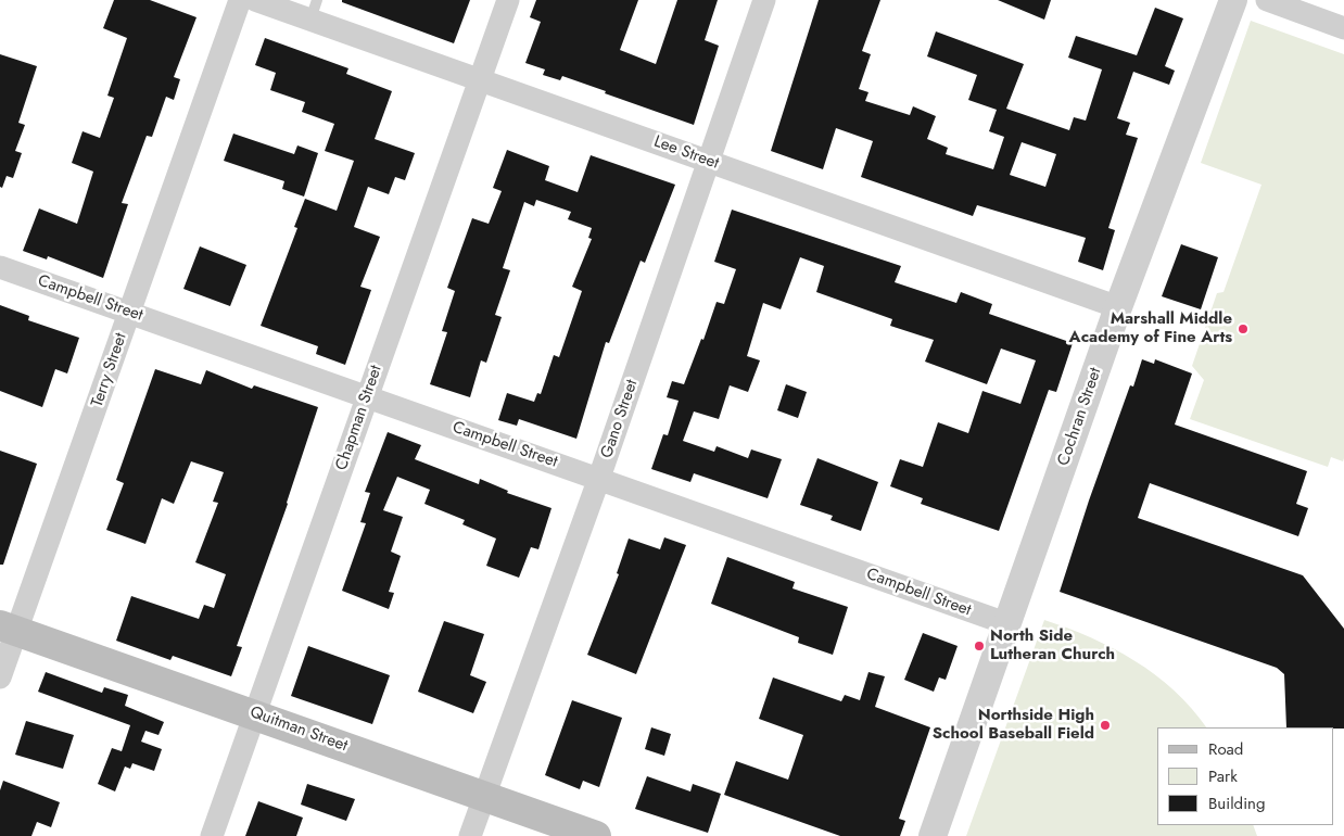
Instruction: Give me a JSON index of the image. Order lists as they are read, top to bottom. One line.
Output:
{"streets":{"main road":["Quitman Street"],"street":["Lee Street","Campbell Street","Terry Street","Cochran Street","Chapman Street","Gano Street"]},"crossings":[["Lee Street","Cochran Street"],["Lee Street","Chapman Street"],["Lee Street","Gano Street"],["Campbell Street","Terry Street"],["Campbell Street","Cochran Street"],["Campbell Street","Chapman Street"],["Campbell Street","Gano Street"],["Terry Street","Quitman Street"],["Chapman Street","Quitman Street"],["Gano Street","Quitman Street"]],"places":["Marshall Middle Academy of Fine Arts","North Side Lutheran Church","Northside High School Baseball Field"],"legend":["Road","Park","Building"]}
